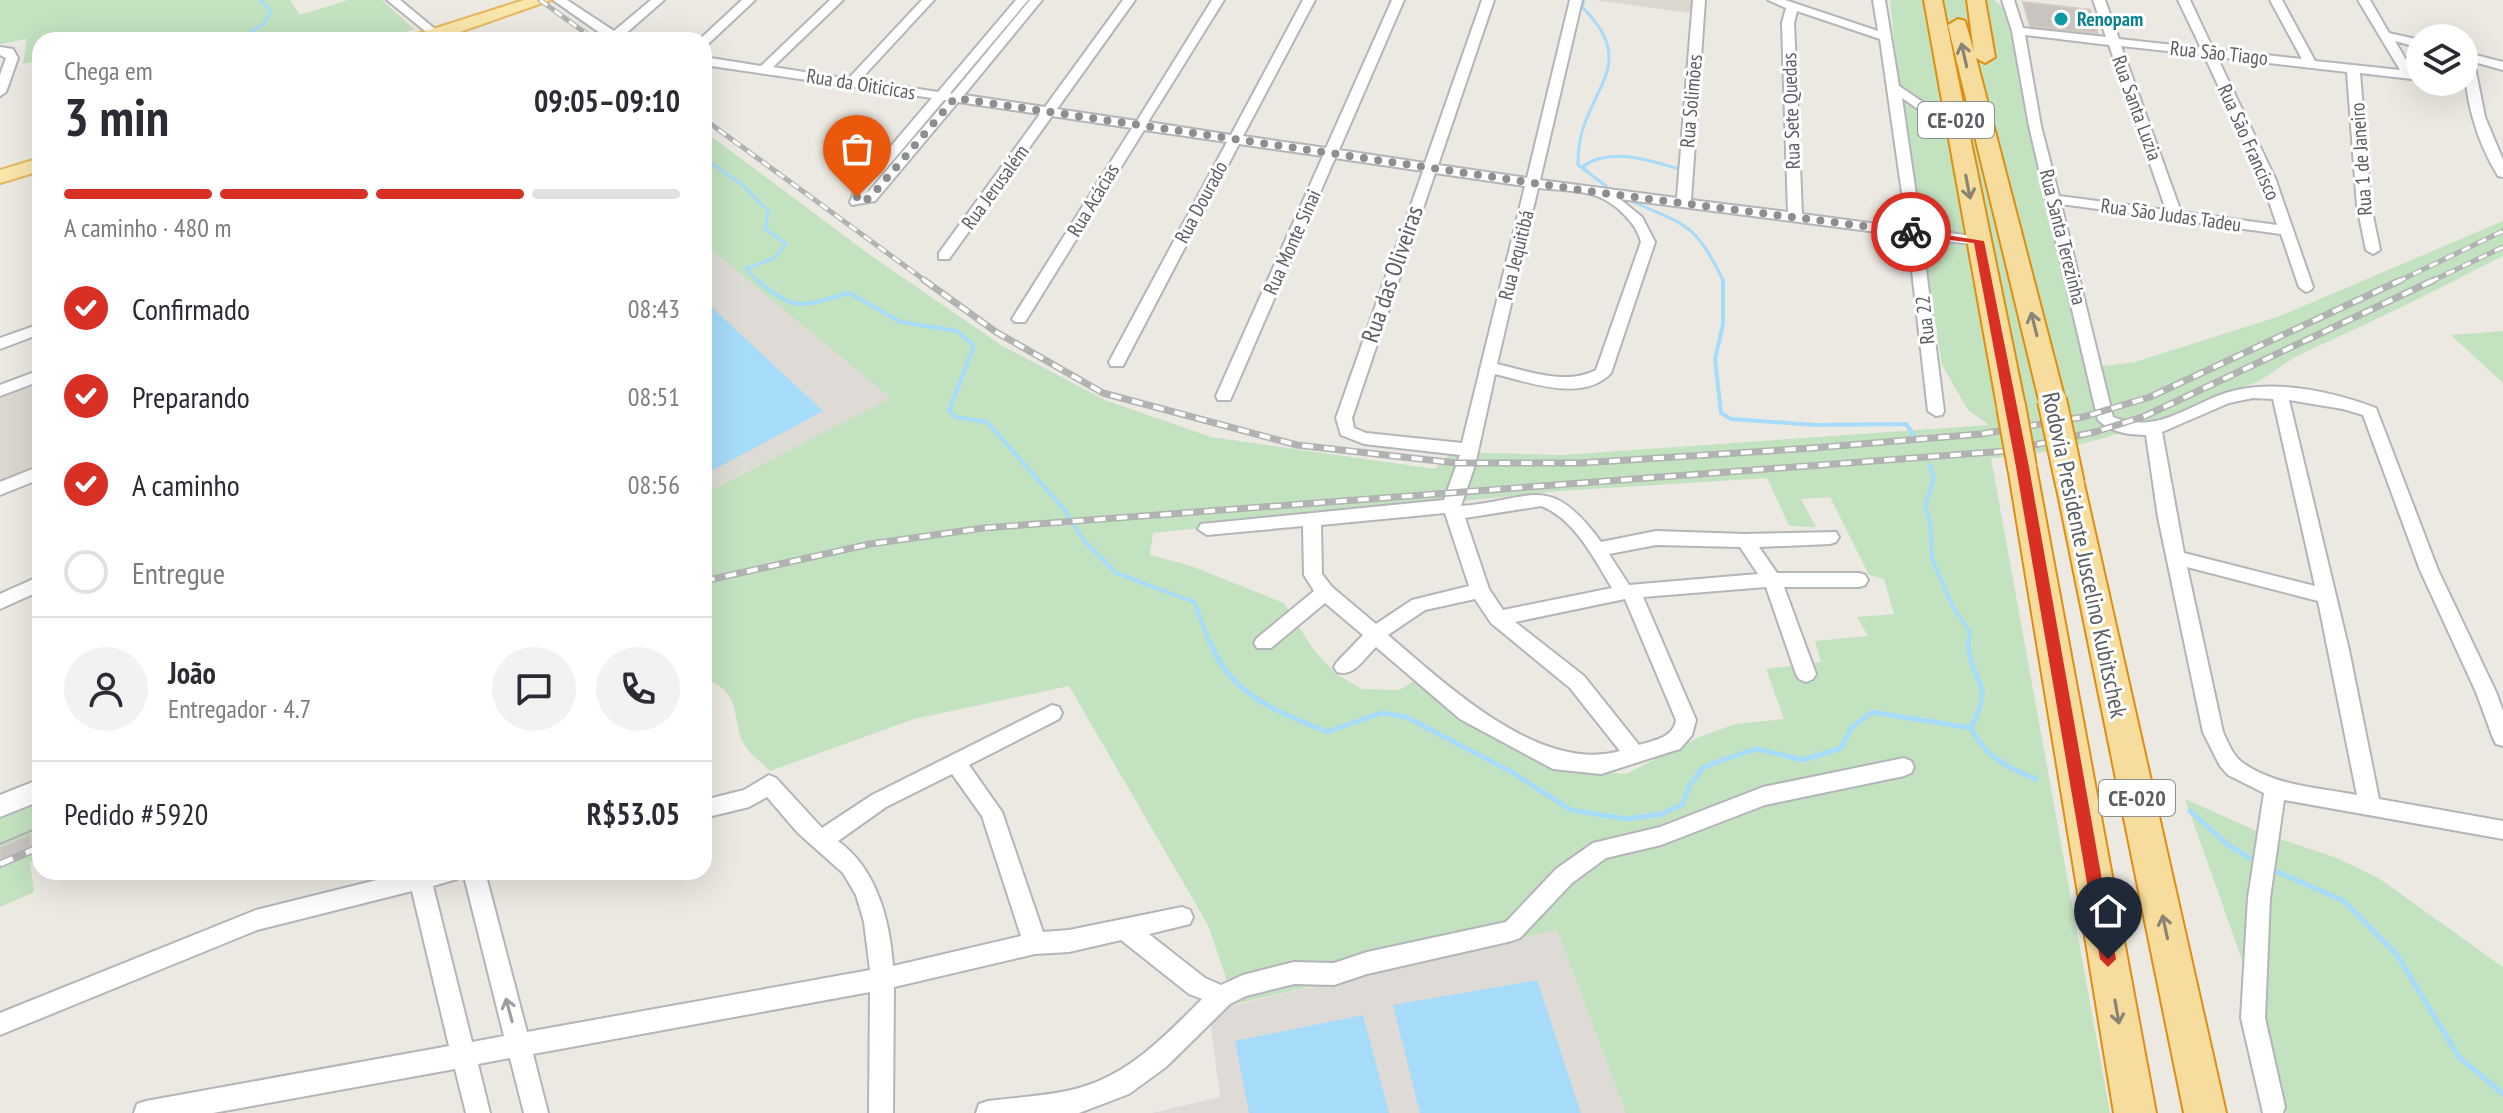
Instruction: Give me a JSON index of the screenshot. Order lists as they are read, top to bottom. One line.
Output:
{"streets":{"highway":["CE-020","Rodovia Presidente Juscelino Kubitschek"],"street":["Rua São Tiago","Rua da Oiticicas","Rua Solimões","Rua Santa Luzia","Rua Sete Quedas","Rua São Francisco","Rua 1 de Janeiro","Rua Jerusalém","Rua Acácias","Rua Dourado","Rua São Judas Tadeu","Rua Santa Terezinha","Rua Monte Sinai","Rua Jequitibá","Rua das Oliveiras","Rua 22"]},"crossings":[["Rua São Tiago","Rua Santa Luzia"],["Rua São Tiago","Rua São Francisco"],["Rua São Tiago","Rua 1 de Janeiro"],["Rua São Tiago","Rua Santa Terezinha"],["Rua da Oiticicas","Rua Solimões"],["Rua da Oiticicas","Rua Sete Quedas"],["Rua da Oiticicas","Rua Jerusalém"],["Rua da Oiticicas","Rua Acácias"],["Rua da Oiticicas","Rua Dourado"],["Rua da Oiticicas","Rua Monte Sinai"],["Rua da Oiticicas","Rua Jequitibá"],["Rua da Oiticicas","Rua das Oliveiras"],["Rua da Oiticicas","Rua 22"],["Rua da Oiticicas","Rodovia Presidente Juscelino Kubitschek"],["Rua Santa Luzia","Rua São Judas Tadeu"],["Rua São Francisco","Rua São Judas Tadeu"],["Rua São Judas Tadeu","Rua Santa Terezinha"],["Rua Jequitibá","Rua das Oliveiras"]],"places":["Renopam"],"page":{"heading":["3 min","Chega em","09:05–09:10"],"panel":["João","Entregador · 4.7","Pedido #5920","R$53.05"],"bar":"A caminho · 480 m","list":[["Confirmado","08:43"],["Preparando","08:51"],["A caminho","08:56"],"Entregue"]}}
